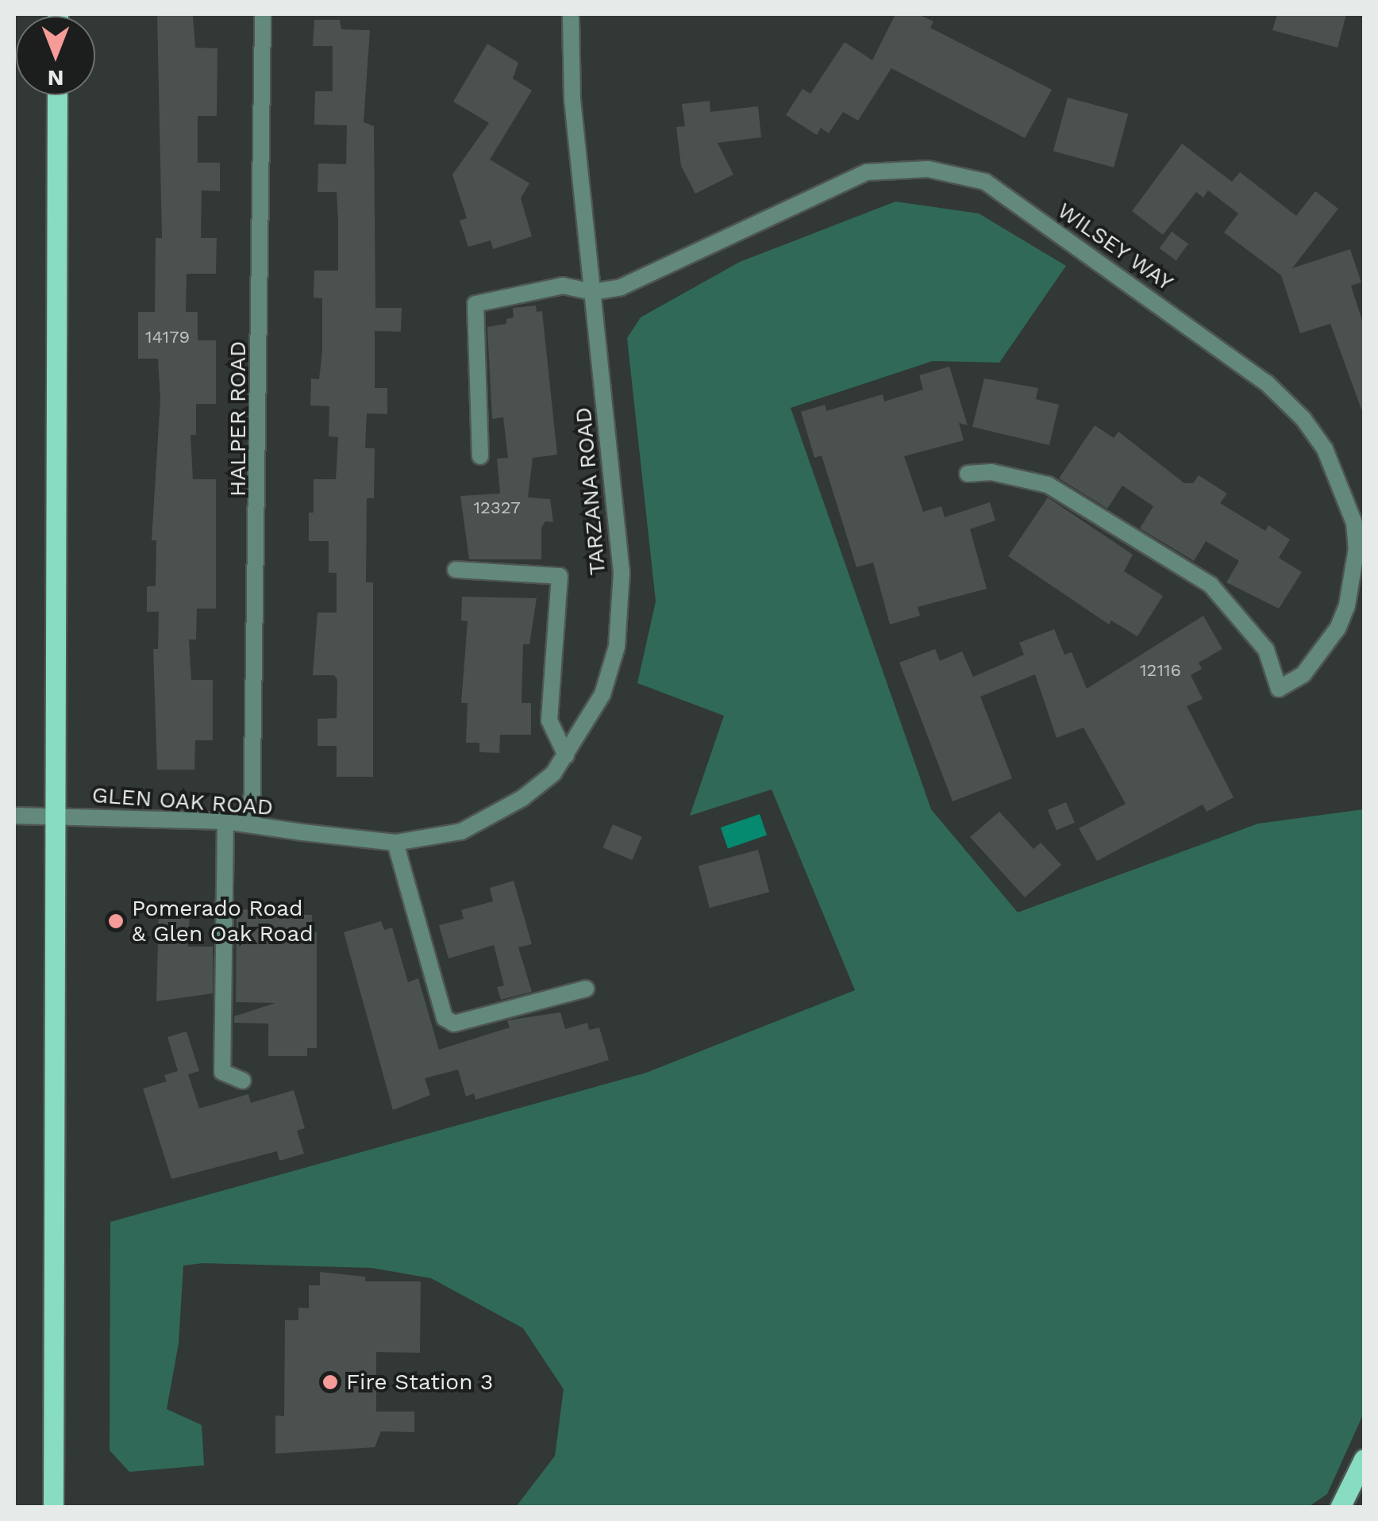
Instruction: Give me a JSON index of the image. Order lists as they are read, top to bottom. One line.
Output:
{"streets":{"street":["WILSEY WAY","HALPER ROAD","TARZANA ROAD","GLEN OAK ROAD"]},"crossings":[["WILSEY WAY","TARZANA ROAD"],["HALPER ROAD","GLEN OAK ROAD"],["TARZANA ROAD","GLEN OAK ROAD"]],"places":["Pomerado Road & Glen Oak Road","Fire Station 3"],"house_numbers":["14179","12327","12116"],"north":"bottom"}
